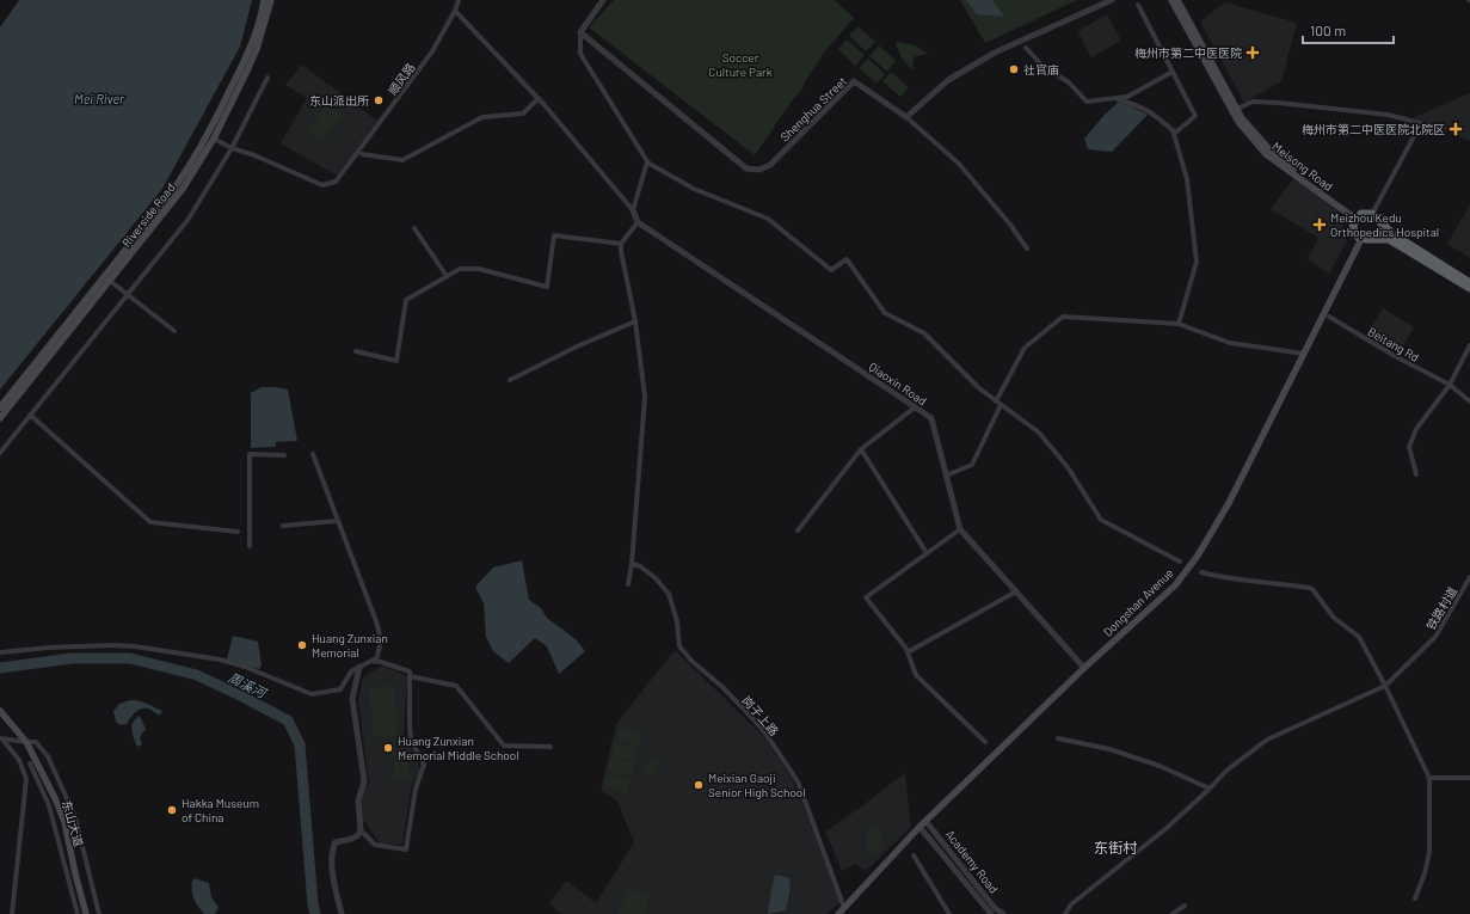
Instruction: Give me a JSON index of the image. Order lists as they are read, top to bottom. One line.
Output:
{"streets":{"main road":["Meisong Road","Riverside Road","Dongshan Avenue","东山大道"],"street":["顺风路","Shenghua Street","Beitang Rd","Qiaoxin Road","铁路村道","岗子上路","Academy Road"]},"crossings":[["顺风路","Riverside Road"],["Meisong Road","Dongshan Avenue"],["Qiaoxin Road","Dongshan Avenue"],["Dongshan Avenue","岗子上路"],["Dongshan Avenue","Academy Road"]],"districts":["东街村"],"water":["Mei River","周溪河"],"parks":["Soccer Culture Park"],"places":{"health":["梅州市第二中医医院","梅州市第二中医医院北院区","Meizhou Kedu Orthopedics Hospital"],"other":["社官庙","东山派出所","Huang Zunxian Memorial","Huang Zunxian Memorial Middle School","Meixian Gaoji Senior High School","Hakka Museum of China"]},"scale_bar":"100 m"}
